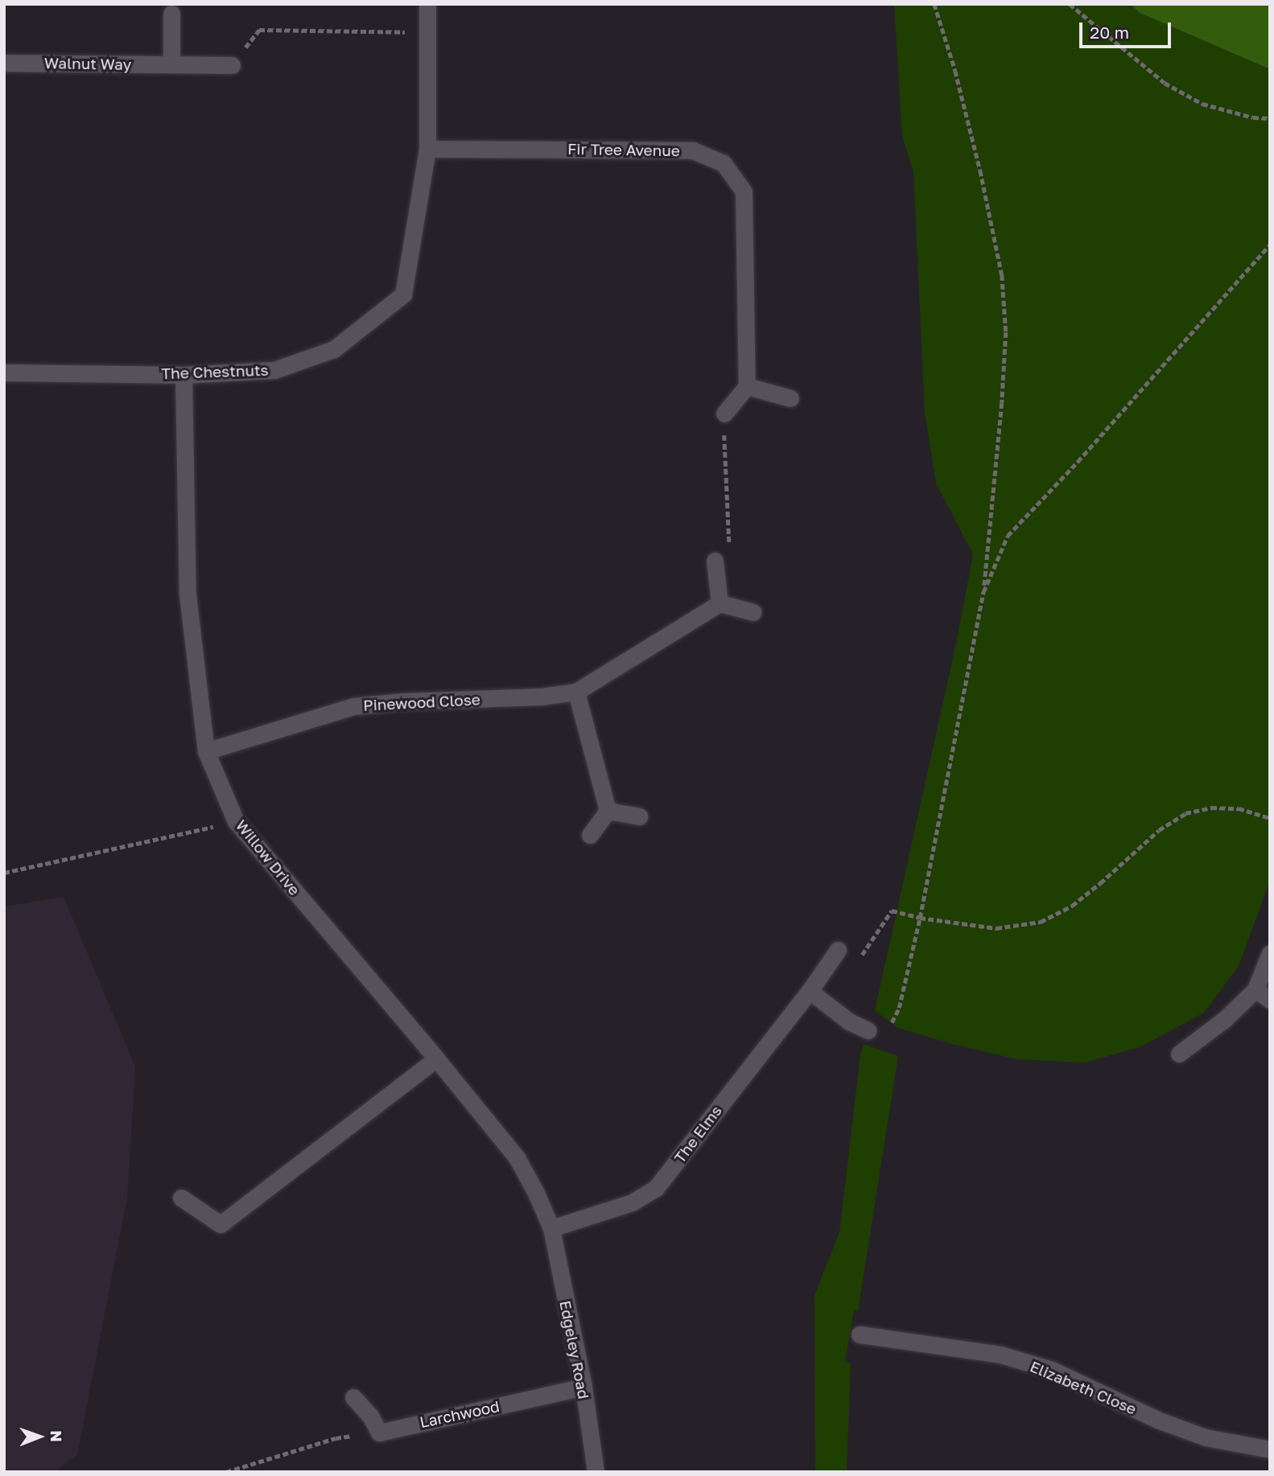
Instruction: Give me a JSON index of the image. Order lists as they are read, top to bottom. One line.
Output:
{"streets":{"street":["Walnut Way","Fir Tree Avenue","The Chestnuts","Pinewood Close","Willow Drive","The Elms","Edgeley Road","Elizabeth Close","Larchwood"]},"crossings":[["Fir Tree Avenue","The Chestnuts"],["The Chestnuts","Willow Drive"],["Pinewood Close","Willow Drive"],["Willow Drive","The Elms"],["Willow Drive","Edgeley Road"],["The Elms","Edgeley Road"],["Edgeley Road","Larchwood"]],"scale_bar":"20 m","north":"right"}
